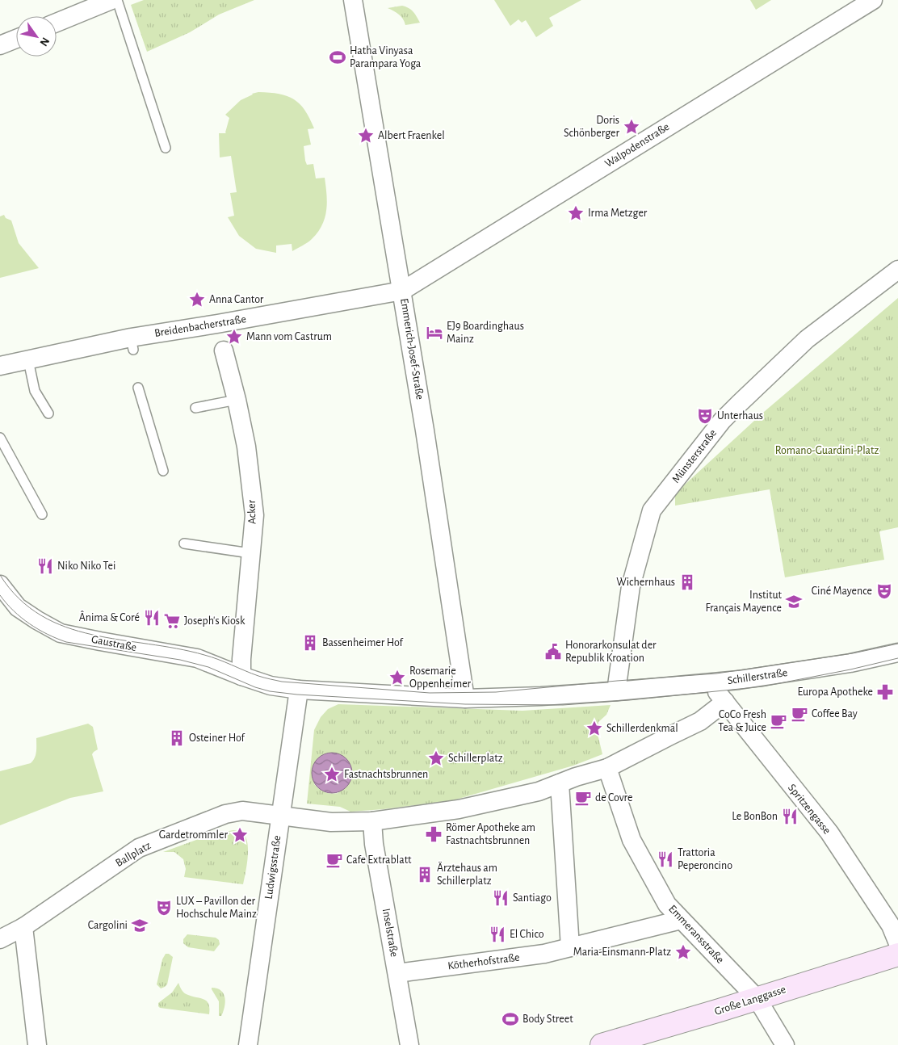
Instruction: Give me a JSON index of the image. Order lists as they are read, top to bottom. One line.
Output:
{"streets":{"street":["Walpodenstraße","Breidenbacherstraße","Emmerich-Josef-Straße","Münsterstraße","Acker","Gaustraße","Schillerstraße","Spritzengasse","Ballplatz","Ludwigsstraße","Inselstraße","Emmeransstraße","Kötherhofstraße","Große Langgasse"]},"crossings":[["Walpodenstraße","Breidenbacherstraße"],["Walpodenstraße","Emmerich-Josef-Straße"],["Breidenbacherstraße","Emmerich-Josef-Straße"],["Münsterstraße","Schillerstraße"],["Acker","Gaustraße"],["Schillerstraße","Spritzengasse"],["Ballplatz","Ludwigsstraße"],["Inselstraße","Kötherhofstraße"],["Emmeransstraße","Kötherhofstraße"],["Emmeransstraße","Große Langgasse"]],"parks":["Romano-Guardini-Platz"],"places":{"sports":["Hatha Vinyasa Parampara Yoga","Body Street"],"place":["Doris Schönberger","Albert Fraenkel","Irma Metzger","Anna Cantor","Mann vom Castrum","Rosemarie Oppenheimer","Schillerdenkmal","Schillerplatz","Fastnachtsbrunnen","Gardetrommler","Maria-Einsmann-Platz"],"hotel":["EJ9 Boardinghaus Mainz"],"theatre":["Unterhaus","Ciné Mayence","LUX – Pavillon der Hochschule Mainz"],"restaurant":["Niko Niko Tei","Ânima & Coré","Le BonBon","Trattoria Peperoncino","Santiago","El Chico"],"building":["Wichernhaus","Bassenheimer Hof","Osteiner Hof","Ärztehaus am Schillerplatz"],"school or university":["Institut Français Mayence","Cargolini"],"supermarket":["Joseph's Kiosk"],"public building":["Honorarkonsulat der Republik Kroation"],"pharmacy":["Europa Apotheke","Römer Apotheke am Fastnachtsbrunnen"],"cafe":["Coffee Bay","CoCo Fresh Tea & Juice","de Covre","Cafe Extrablatt"]},"north":"bottom right"}
